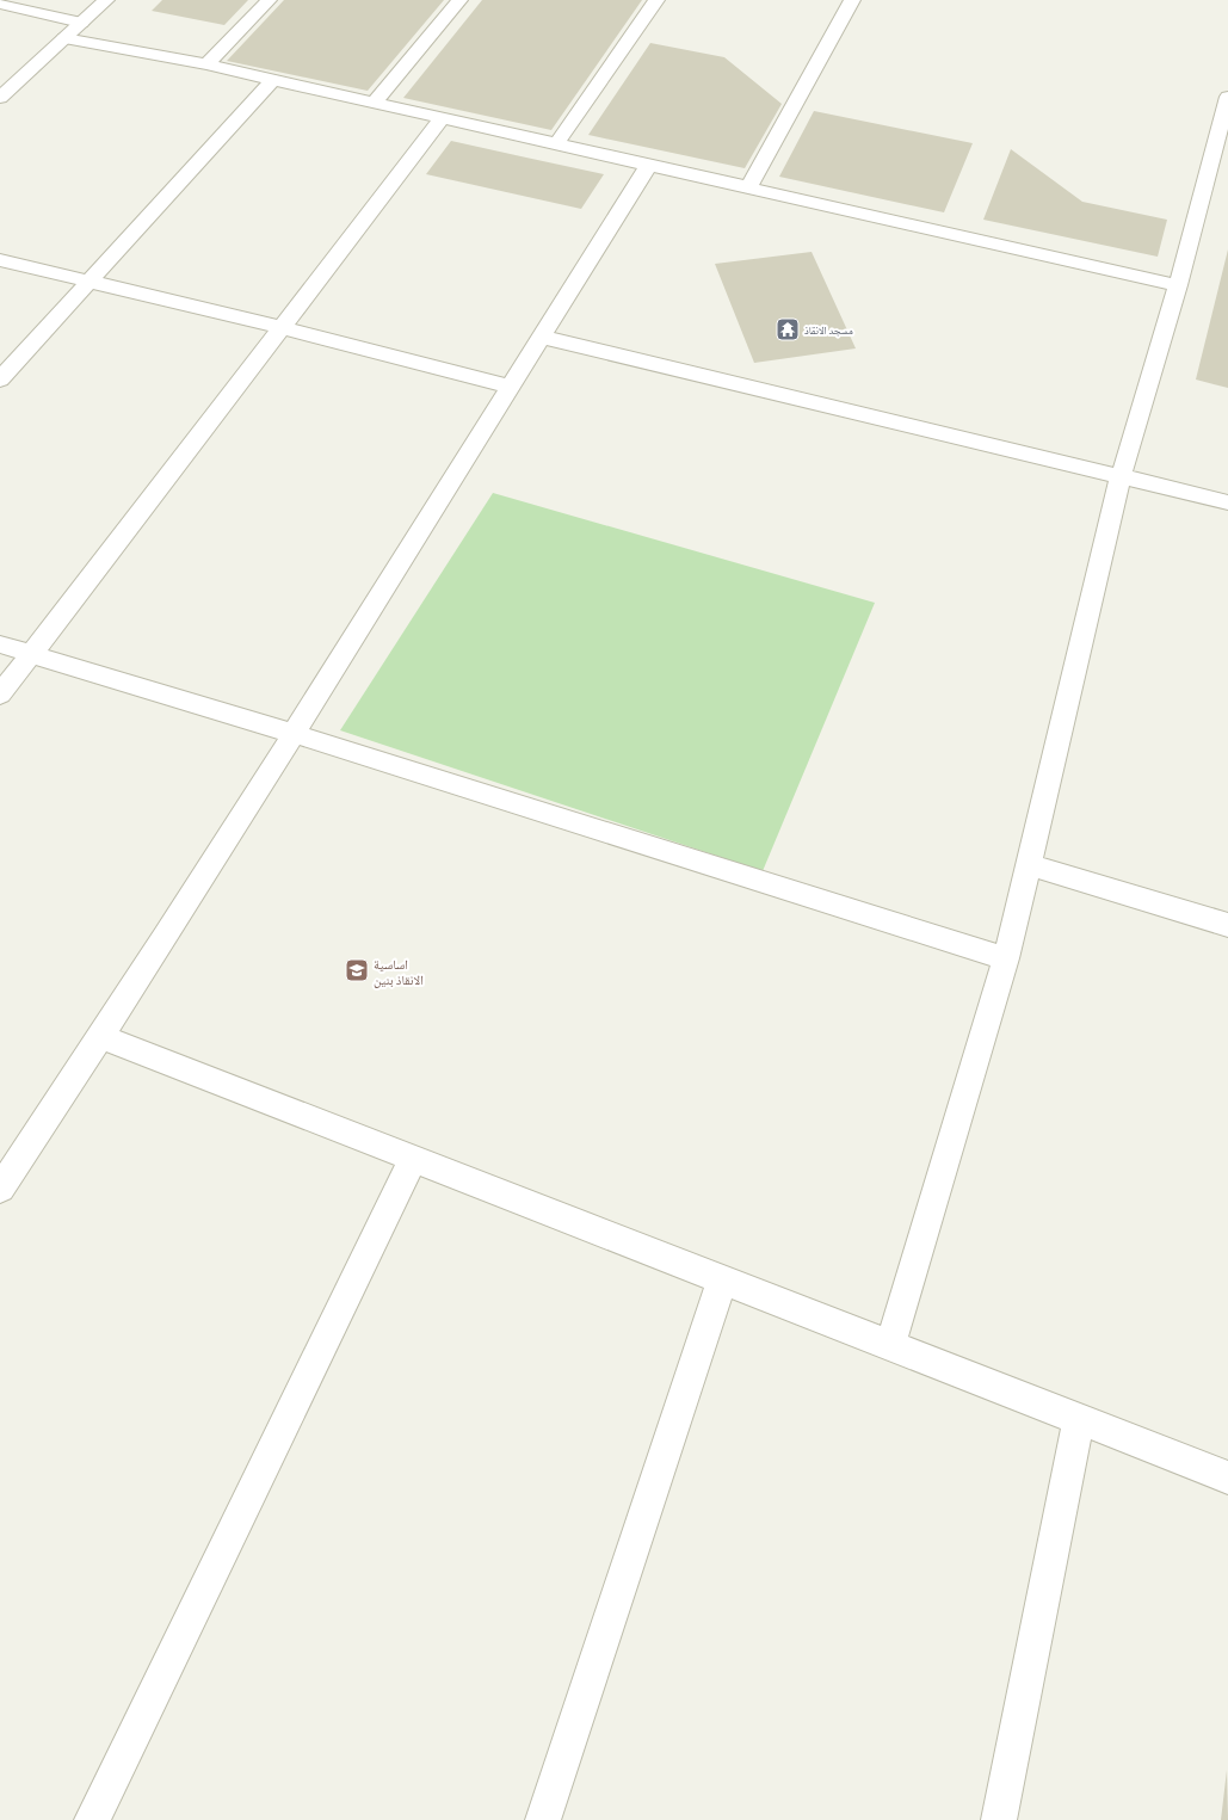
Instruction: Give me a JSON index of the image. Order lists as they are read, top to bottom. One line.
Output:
{"places":{"temple":["مسجد الانقاذ"],"school or university":["اساسية الانقاذ بنين"]}}
